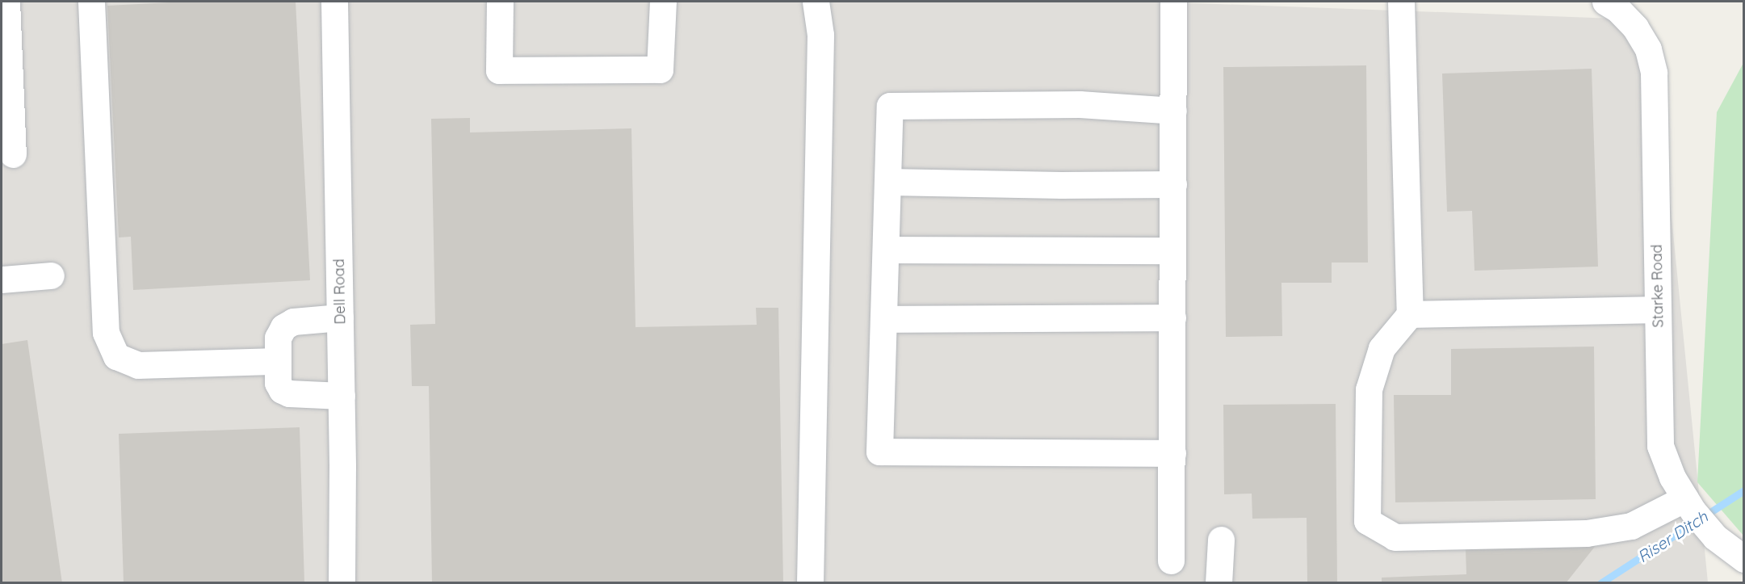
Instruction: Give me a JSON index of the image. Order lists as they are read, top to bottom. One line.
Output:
{"streets":{"street":["Starke Road","Dell Road"]},"water":["Riser Ditch"]}
